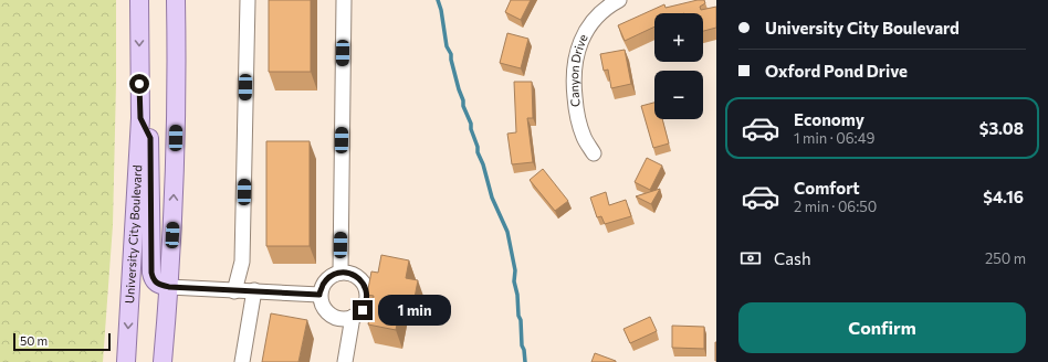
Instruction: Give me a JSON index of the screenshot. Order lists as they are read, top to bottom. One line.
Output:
{"streets":{"main road":["University City Boulevard"],"street":["Canyon Drive"]},"scale_bar":"50 m","page":{"banner":["University City Boulevard","Oxford Pond Drive"],"map_buttons":["+","−"],"list":[{"name":"Economy","note":"1 min · 06:49","value":"$3.08"},{"name":"Comfort","note":"2 min · 06:50","value":"$4.16"}],"pay":["Cash","250 m"],"buttons":"Confirm","bubble":"1 min","scale":"50 m"}}
